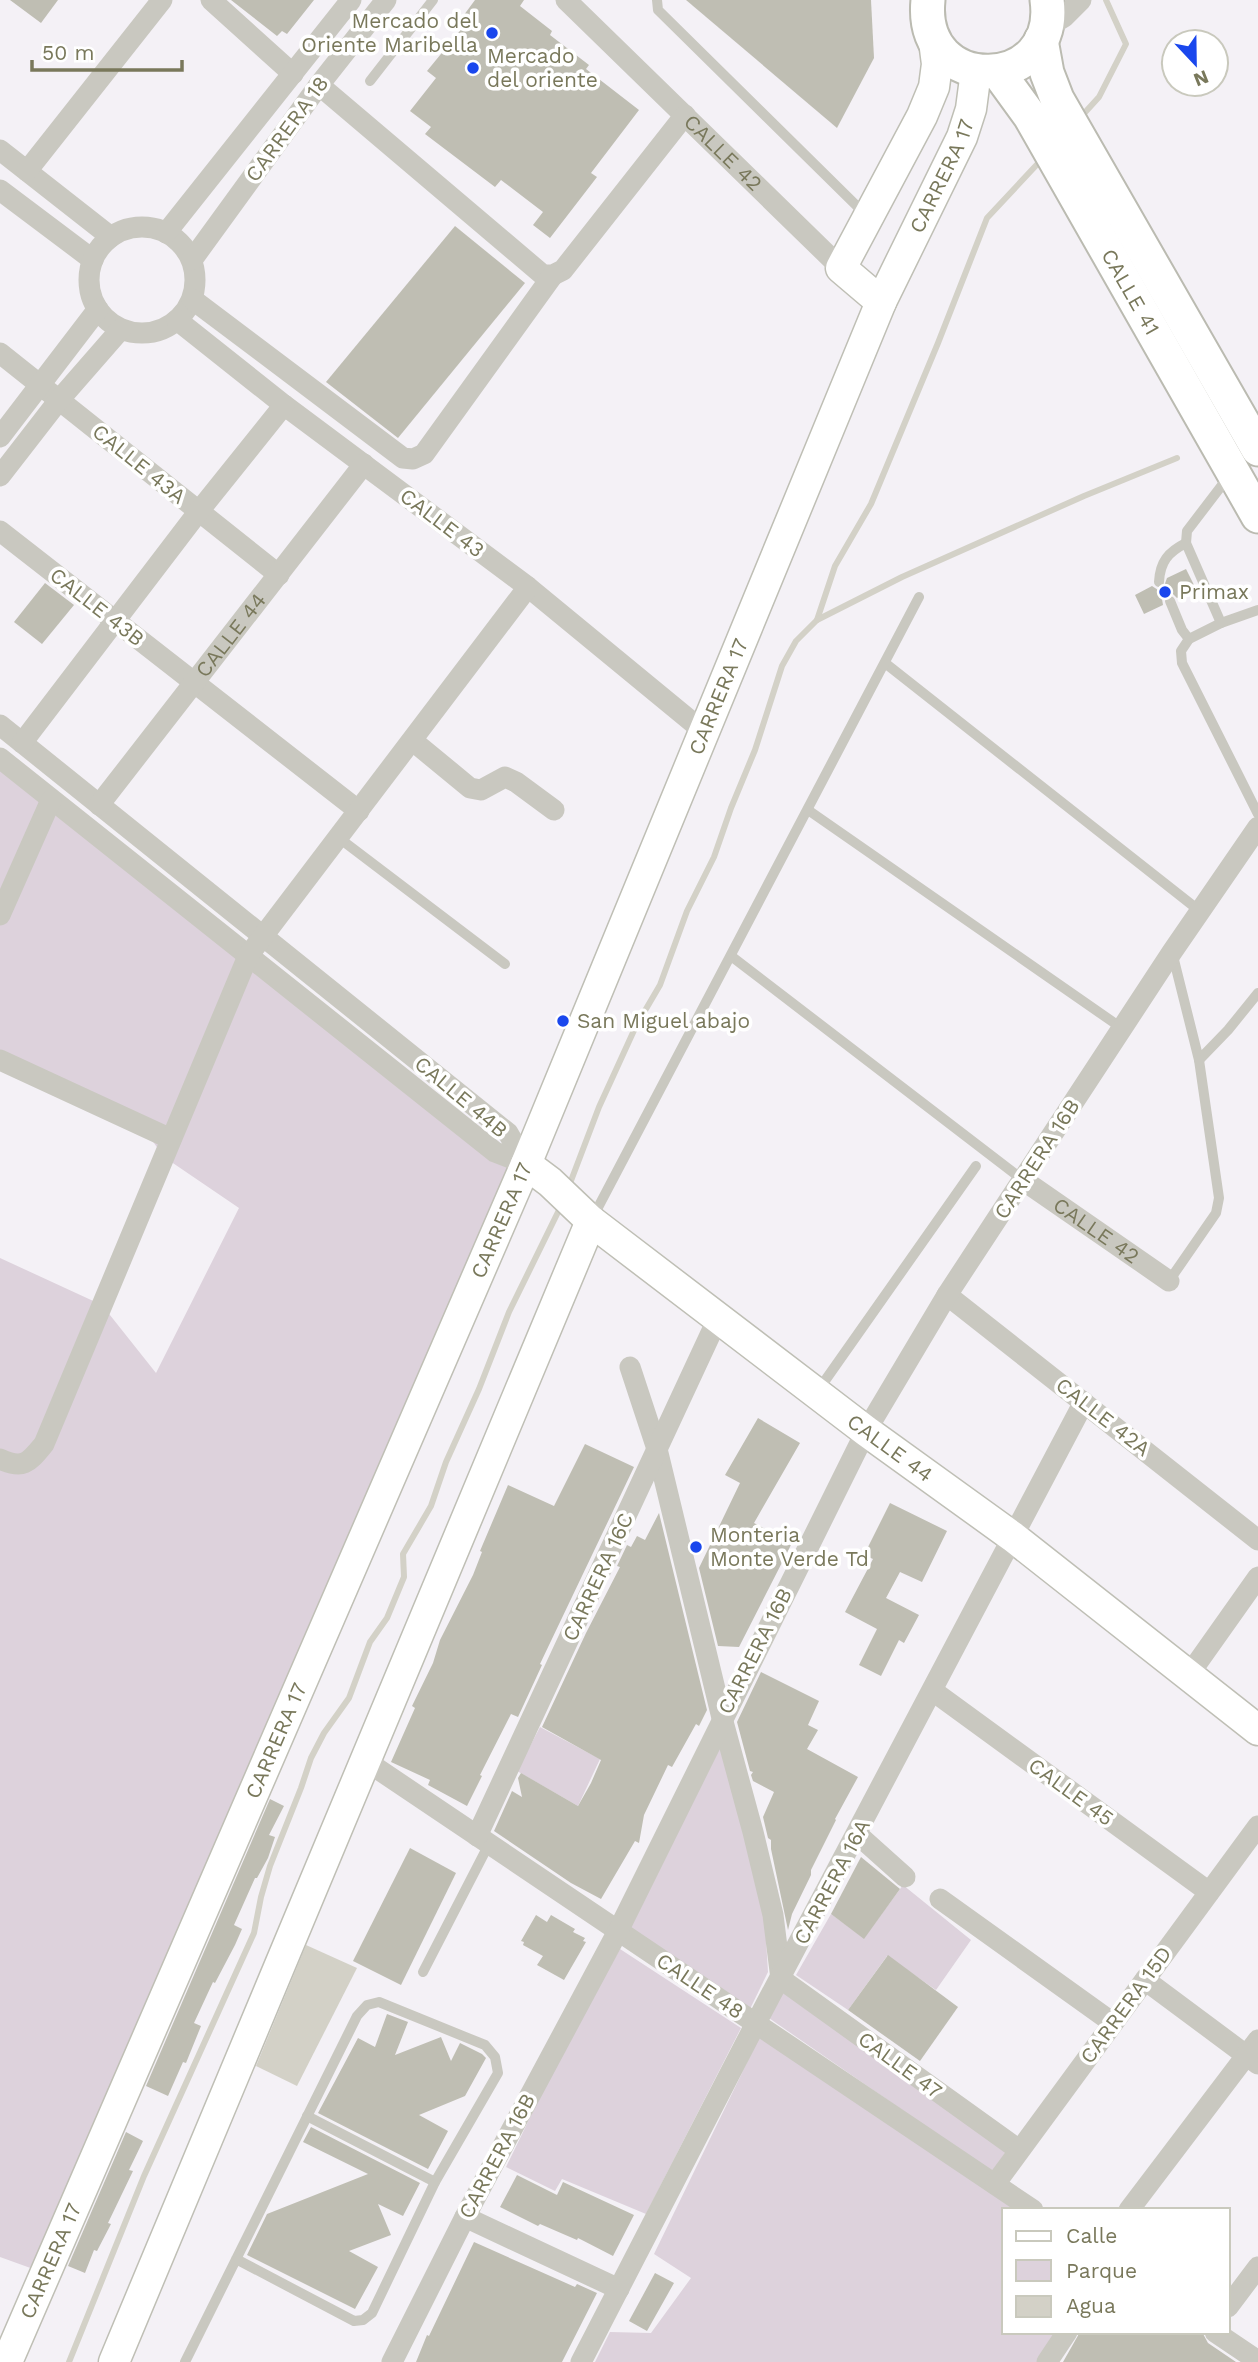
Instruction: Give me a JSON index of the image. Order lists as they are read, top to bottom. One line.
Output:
{"streets":{"main road":["CALLE 41"],"street":["CARRERA 18","CALLE 42","CARRERA 17","CALLE 43A","CALLE 43","CALLE 43B","CALLE 44","CALLE 44B","CARRERA 16B","CALLE 42A","CARRERA 16C","CALLE 45","CARRERA 16A","CALLE 48","CARRERA 15D","CALLE 47"]},"crossings":[["CARRERA 18","CALLE 43"],["CALLE 42","CARRERA 17"],["CALLE 42","CARRERA 16B"],["CARRERA 17","CALLE 41"],["CARRERA 17","CALLE 43"],["CARRERA 17","CALLE 44"],["CARRERA 17","CALLE 44B"],["CALLE 43A","CALLE 44"],["CALLE 43","CALLE 44"],["CALLE 43B","CALLE 44"],["CALLE 44","CALLE 44B"],["CALLE 44","CARRERA 16B"],["CALLE 44","CARRERA 16C"],["CALLE 44","CARRERA 16A"],["CARRERA 16B","CALLE 42A"],["CARRERA 16B","CALLE 48"],["CALLE 42A","CARRERA 16A"],["CARRERA 16C","CALLE 48"],["CALLE 45","CARRERA 16A"],["CALLE 45","CARRERA 15D"],["CARRERA 16A","CALLE 48"],["CARRERA 16A","CALLE 47"],["CALLE 48","CARRERA 15D"],["CARRERA 15D","CALLE 47"]],"places":["Mercado del Oriente Maribella","Mercado del oriente","Primax","San Miguel abajo","Monteria Monte Verde Td"],"legend":["Calle","Parque","Agua"],"scale_bar":"50 m","north":"bottom"}
